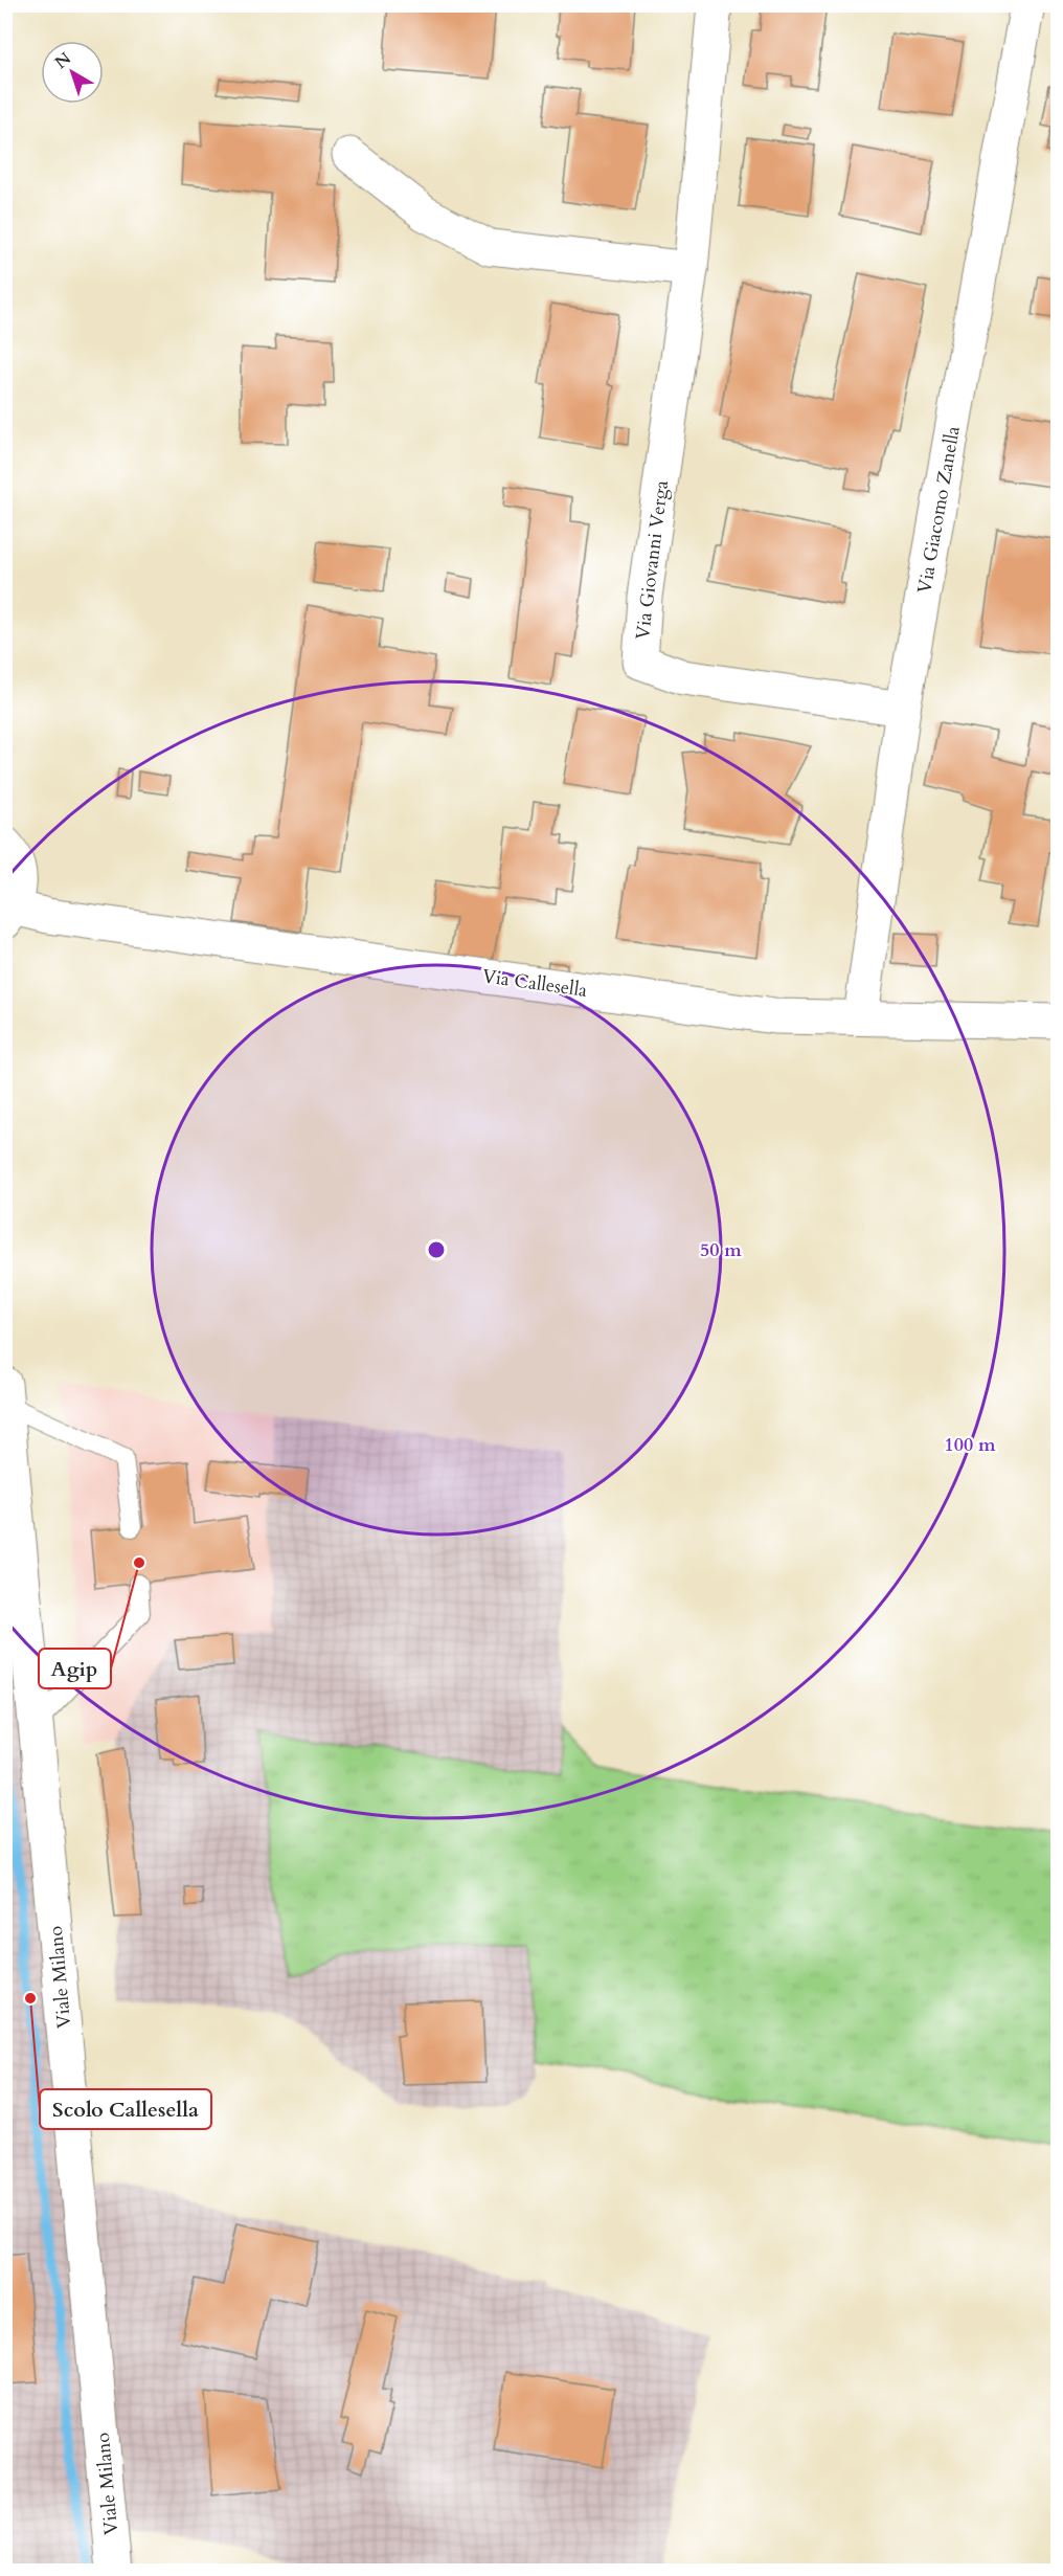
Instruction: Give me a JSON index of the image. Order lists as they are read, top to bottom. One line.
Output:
{"streets":{"street":["Via Giacomo Zanella","Via Giovanni Verga","Via Callesella","Viale Milano"]},"crossings":[["Via Giacomo Zanella","Via Giovanni Verga"],["Via Giacomo Zanella","Via Callesella"]],"places":["Agip","Scolo Callesella"],"north":"top left","rings":["50 m","100 m"]}
